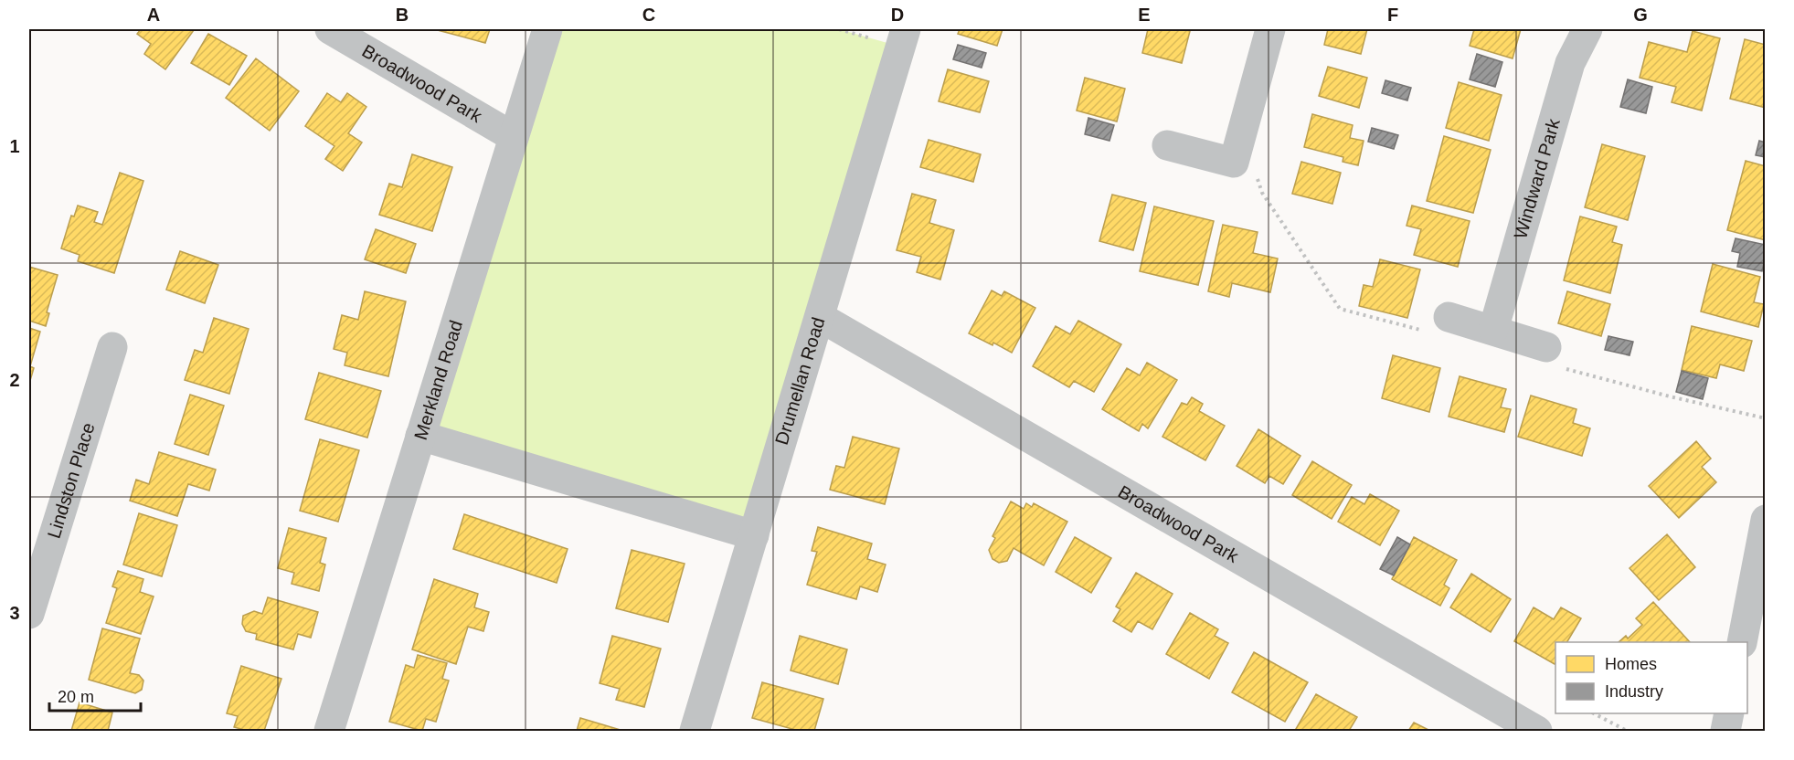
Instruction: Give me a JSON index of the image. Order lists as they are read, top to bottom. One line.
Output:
{"streets":{"street":["Broadwood Park","Windward Park","Merkland Road","Drumellan Road","Lindston Place"]},"crossings":[["Broadwood Park","Merkland Road"],["Broadwood Park","Drumellan Road"]],"legend":["Homes","Industry"],"scale_bar":"20 m","grid":{"columns":["A","B","C","D","E","F","G"],"rows":["1","2","3"]}}
